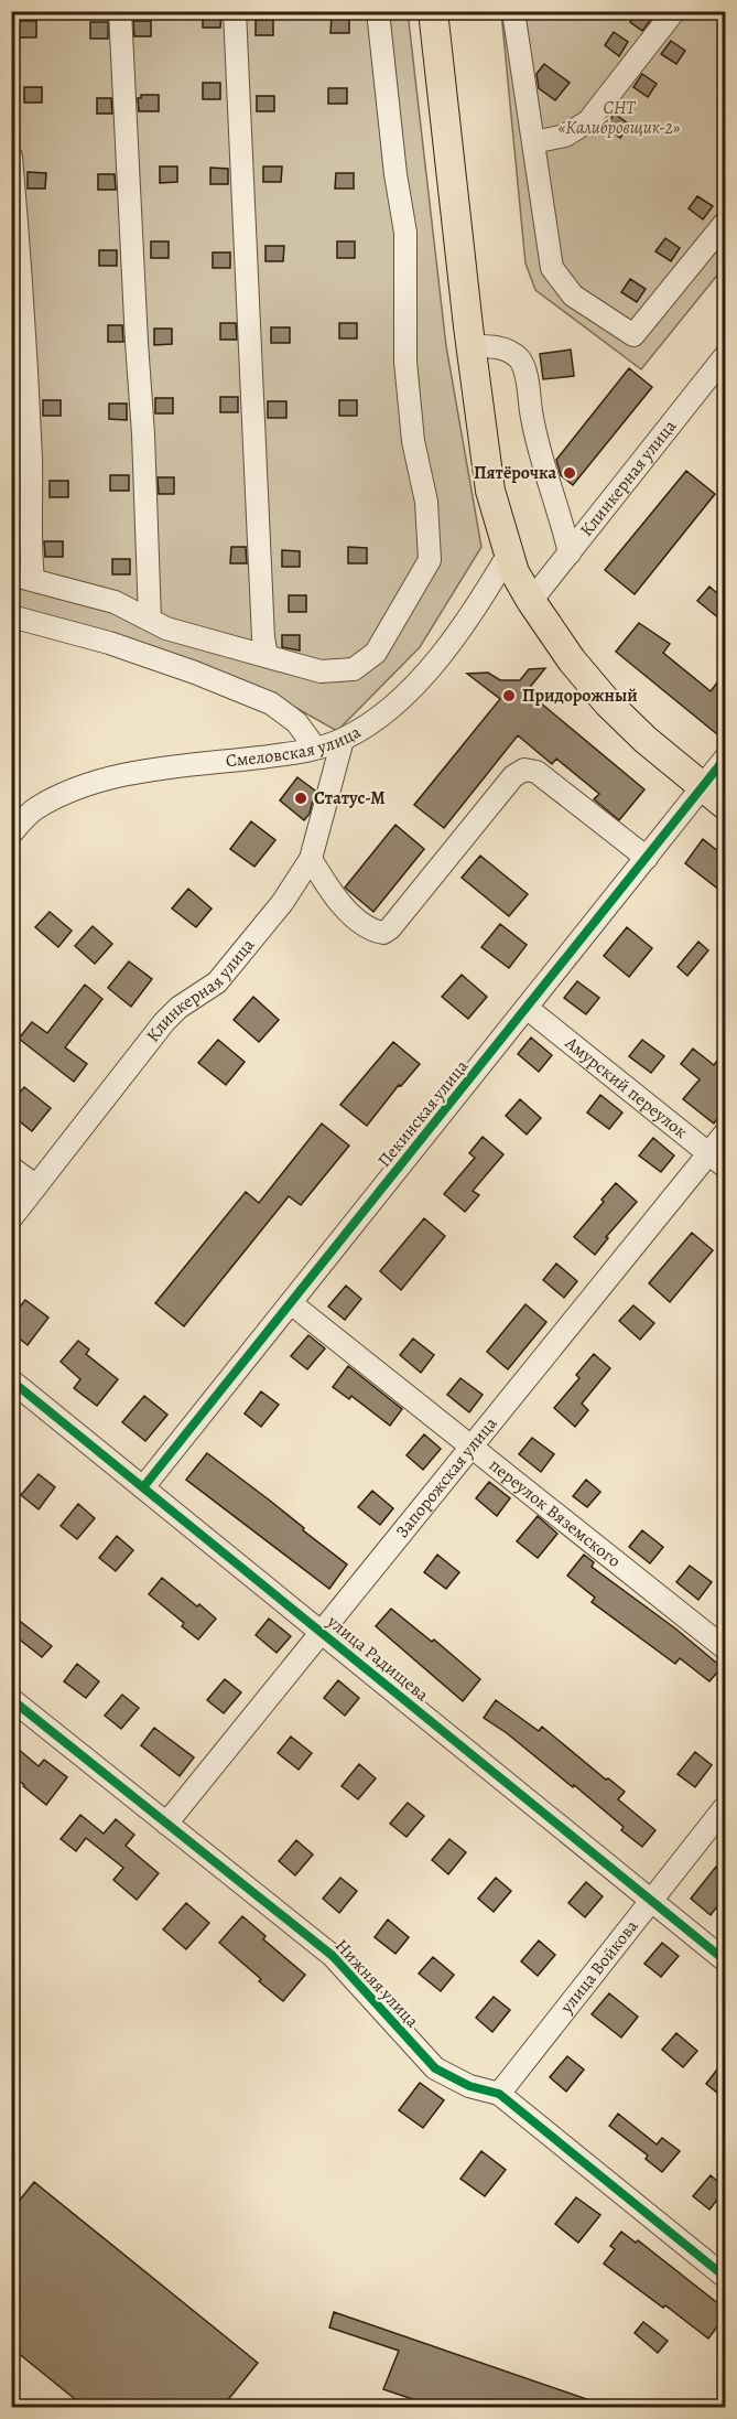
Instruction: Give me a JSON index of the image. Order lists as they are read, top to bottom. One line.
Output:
{"streets":{"street":["Клинкерная улица","Смеловская улица","Амурский переулок","Пекинская улица","Запорожская улица","переулок Вяземского","улица Радищева","улица Войкова","Нижняя улица"]},"crossings":[["Клинкерная улица","Смеловская улица"],["Амурский переулок","Пекинская улица"],["Амурский переулок","Запорожская улица"],["Пекинская улица","переулок Вяземского"],["Пекинская улица","улица Радищева"],["Запорожская улица","переулок Вяземского"],["Запорожская улица","улица Радищева"],["Запорожская улица","Нижняя улица"],["улица Радищева","улица Войкова"],["улица Войкова","Нижняя улица"]],"parks":["СНТ «Калибровщик-2»"],"places":["Пятёрочка","Придорожный","Статус-М"]}
